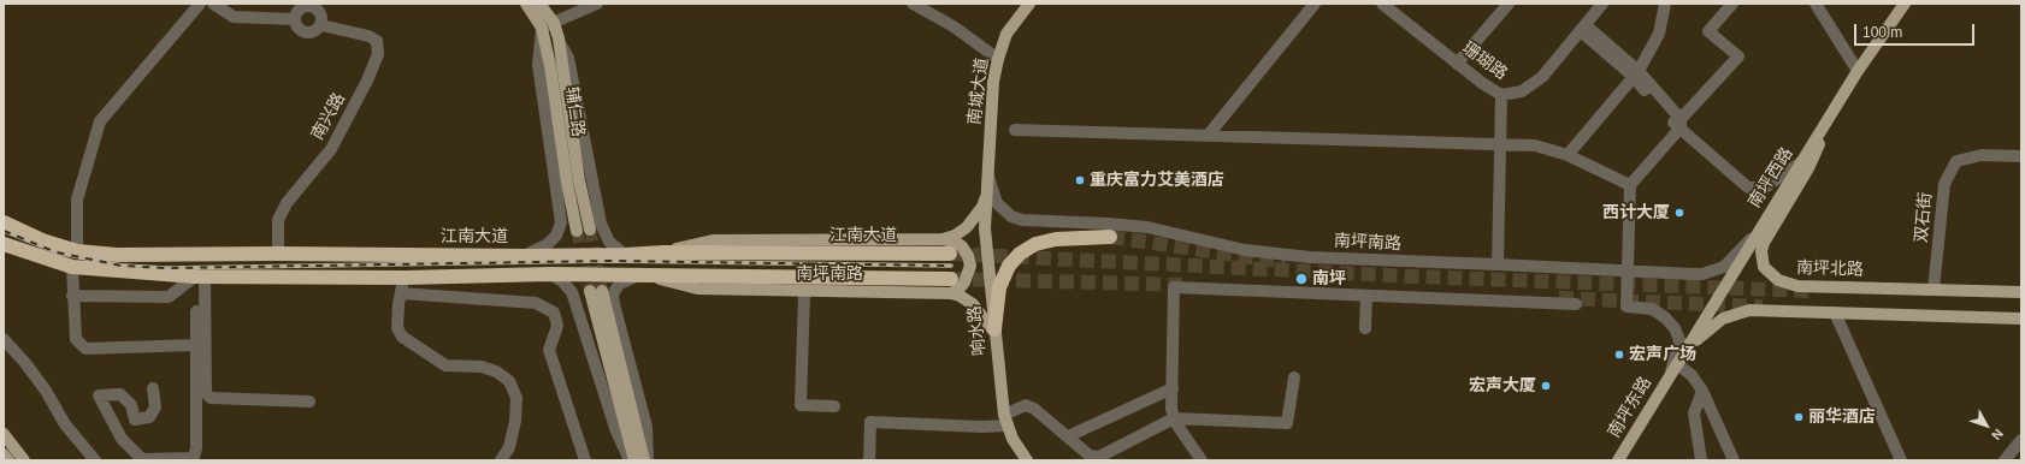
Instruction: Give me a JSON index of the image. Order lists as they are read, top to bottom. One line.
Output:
{"streets":{"highway":["江南大道"],"main road":["南城大道","辅仁路","南坪西路","南坪南路","南坪北路","响水路","南坪东路"],"street":["珊瑚路","南兴路","双石街"]},"crossings":[["南城大道","南坪南路"],["南城大道","响水路"],["南兴路","江南大道"],["南坪西路","南坪南路"],["南坪西路","南坪北路"],["南坪西路","南坪东路"],["双石街","南坪北路"],["江南大道","南坪南路"],["南坪南路","响水路"]],"places":["重庆富力艾美酒店","西计大厦","南坪","宏声广场","宏声大厦","丽华酒店"],"scale_bar":"100 m","north":"bottom right"}
